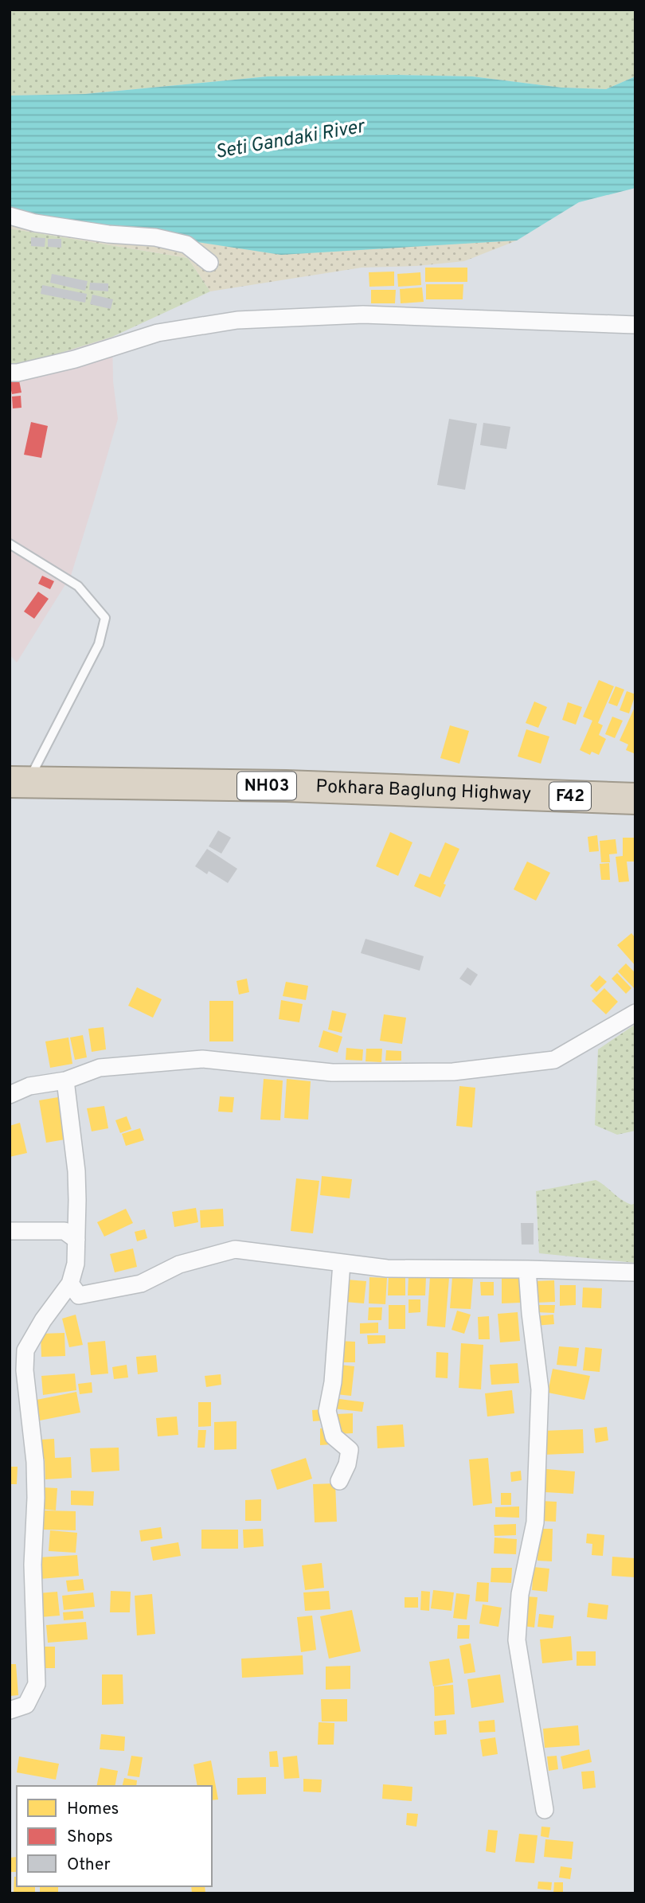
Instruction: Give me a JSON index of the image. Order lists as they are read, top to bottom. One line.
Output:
{"streets":{"highway":["NH03","Pokhara Baglung Highway","F42"]},"water":["Seti Gandaki River"],"legend":["Homes","Shops","Other"]}
